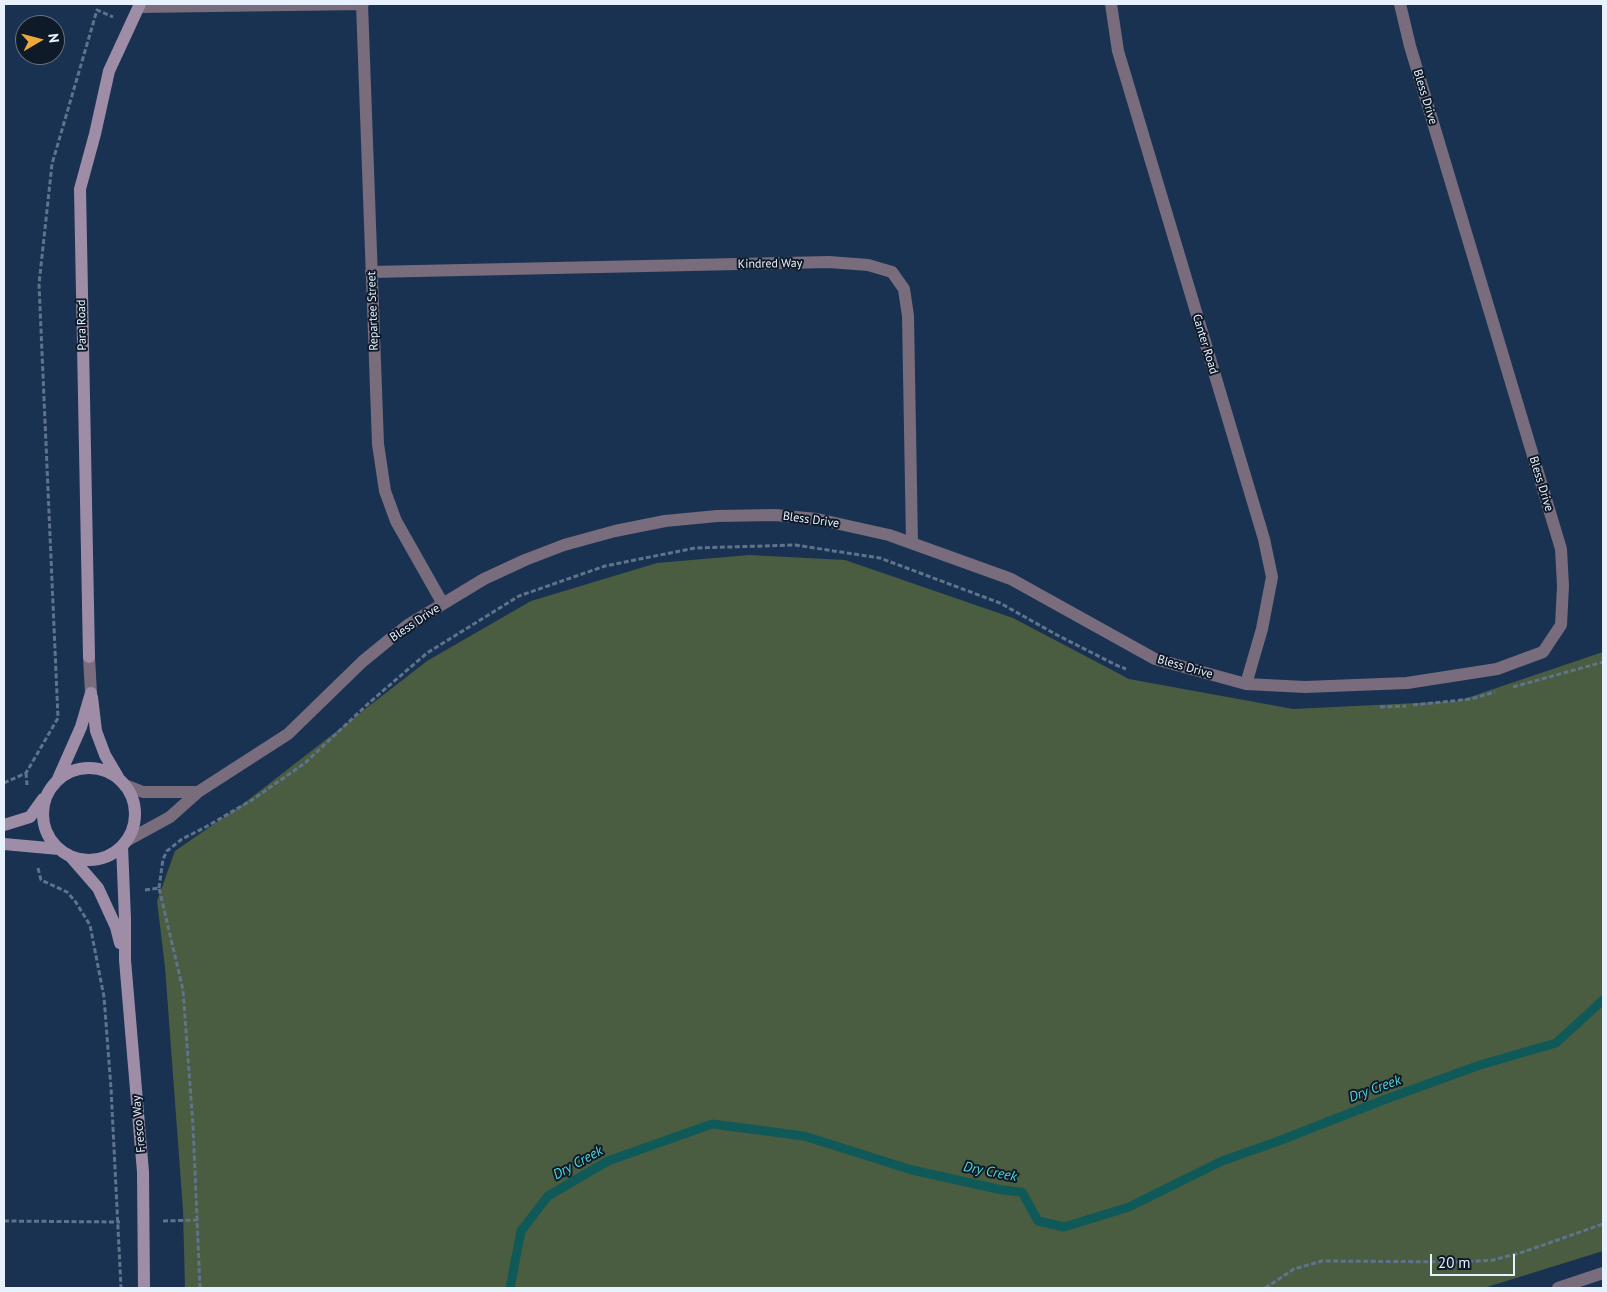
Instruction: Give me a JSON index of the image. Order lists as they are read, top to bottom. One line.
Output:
{"streets":{"street":["Bless Drive","Kindred Way","Repartee Street","Para Road","Canter Road","Fresco Way"]},"crossings":[["Bless Drive","Kindred Way"],["Bless Drive","Repartee Street"],["Bless Drive","Canter Road"],["Bless Drive","Fresco Way"],["Kindred Way","Repartee Street"]],"water":["Dry Creek"],"scale_bar":"20 m","north":"right"}
